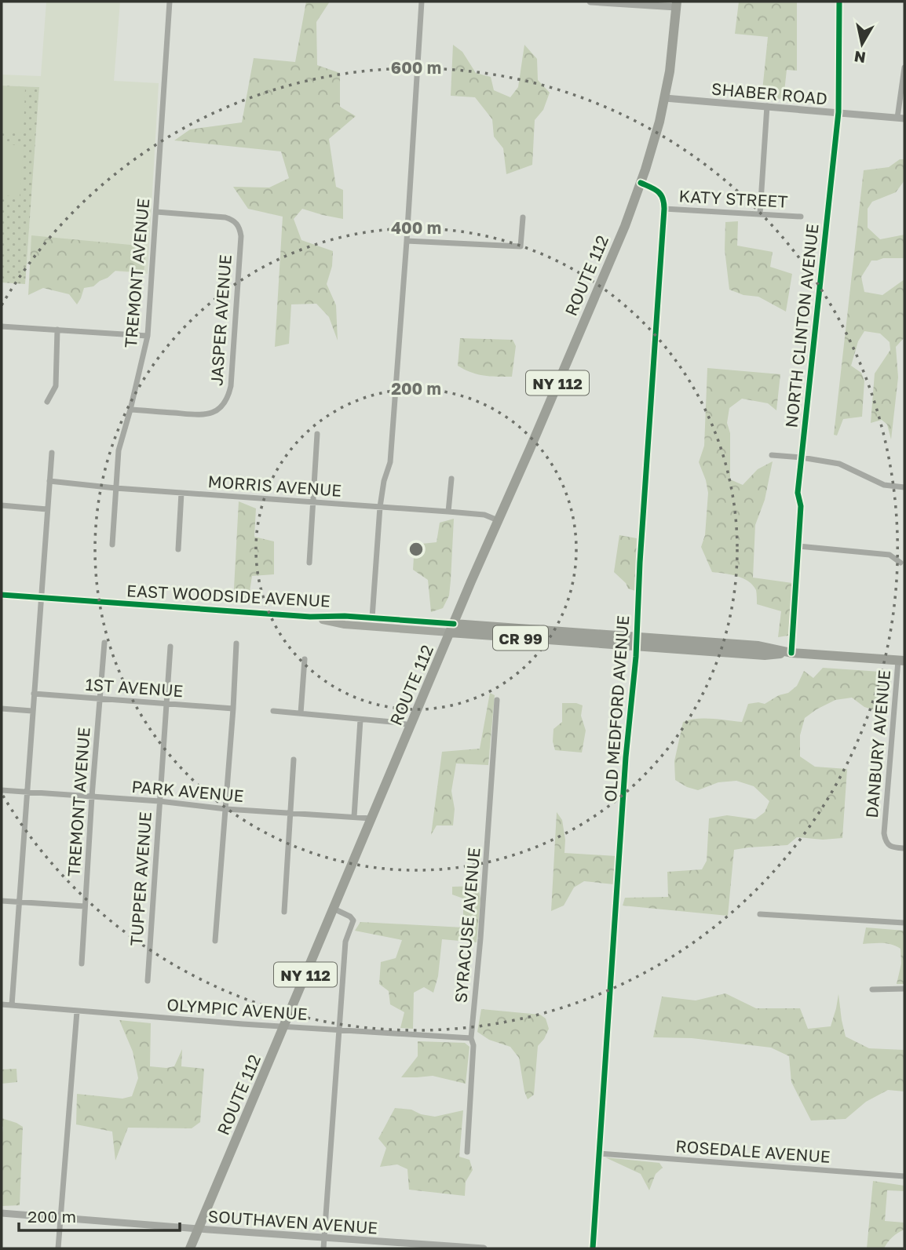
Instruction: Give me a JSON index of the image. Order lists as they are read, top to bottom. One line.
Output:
{"streets":{"main road":["ROUTE 112","NY 112","EAST WOODSIDE AVENUE","CR 99"],"street":["SHABER ROAD","KATY STREET","TREMONT AVENUE","JASPER AVENUE","NORTH CLINTON AVENUE","MORRIS AVENUE","1ST AVENUE","OLD MEDFORD AVENUE","DANBURY AVENUE","PARK AVENUE","TUPPER AVENUE","SYRACUSE AVENUE","OLYMPIC AVENUE","ROSEDALE AVENUE","SOUTHAVEN AVENUE"]},"crossings":[["SHABER ROAD","ROUTE 112"],["SHABER ROAD","NORTH CLINTON AVENUE"],["KATY STREET","OLD MEDFORD AVENUE"],["TREMONT AVENUE","JASPER AVENUE"],["TREMONT AVENUE","MORRIS AVENUE"],["TREMONT AVENUE","1ST AVENUE"],["TREMONT AVENUE","PARK AVENUE"],["ROUTE 112","MORRIS AVENUE"],["ROUTE 112","EAST WOODSIDE AVENUE"],["ROUTE 112","PARK AVENUE"],["ROUTE 112","OLYMPIC AVENUE"],["ROUTE 112","SOUTHAVEN AVENUE"],["NORTH CLINTON AVENUE","CR 99"],["EAST WOODSIDE AVENUE","CR 99"],["EAST WOODSIDE AVENUE","OLD MEDFORD AVENUE"],["CR 99","OLD MEDFORD AVENUE"],["CR 99","DANBURY AVENUE"],["1ST AVENUE","TUPPER AVENUE"],["OLD MEDFORD AVENUE","ROSEDALE AVENUE"],["PARK AVENUE","TUPPER AVENUE"],["SYRACUSE AVENUE","OLYMPIC AVENUE"]],"scale_bar":"200 m","north":"bottom","rings":["600 m","400 m","200 m"]}
